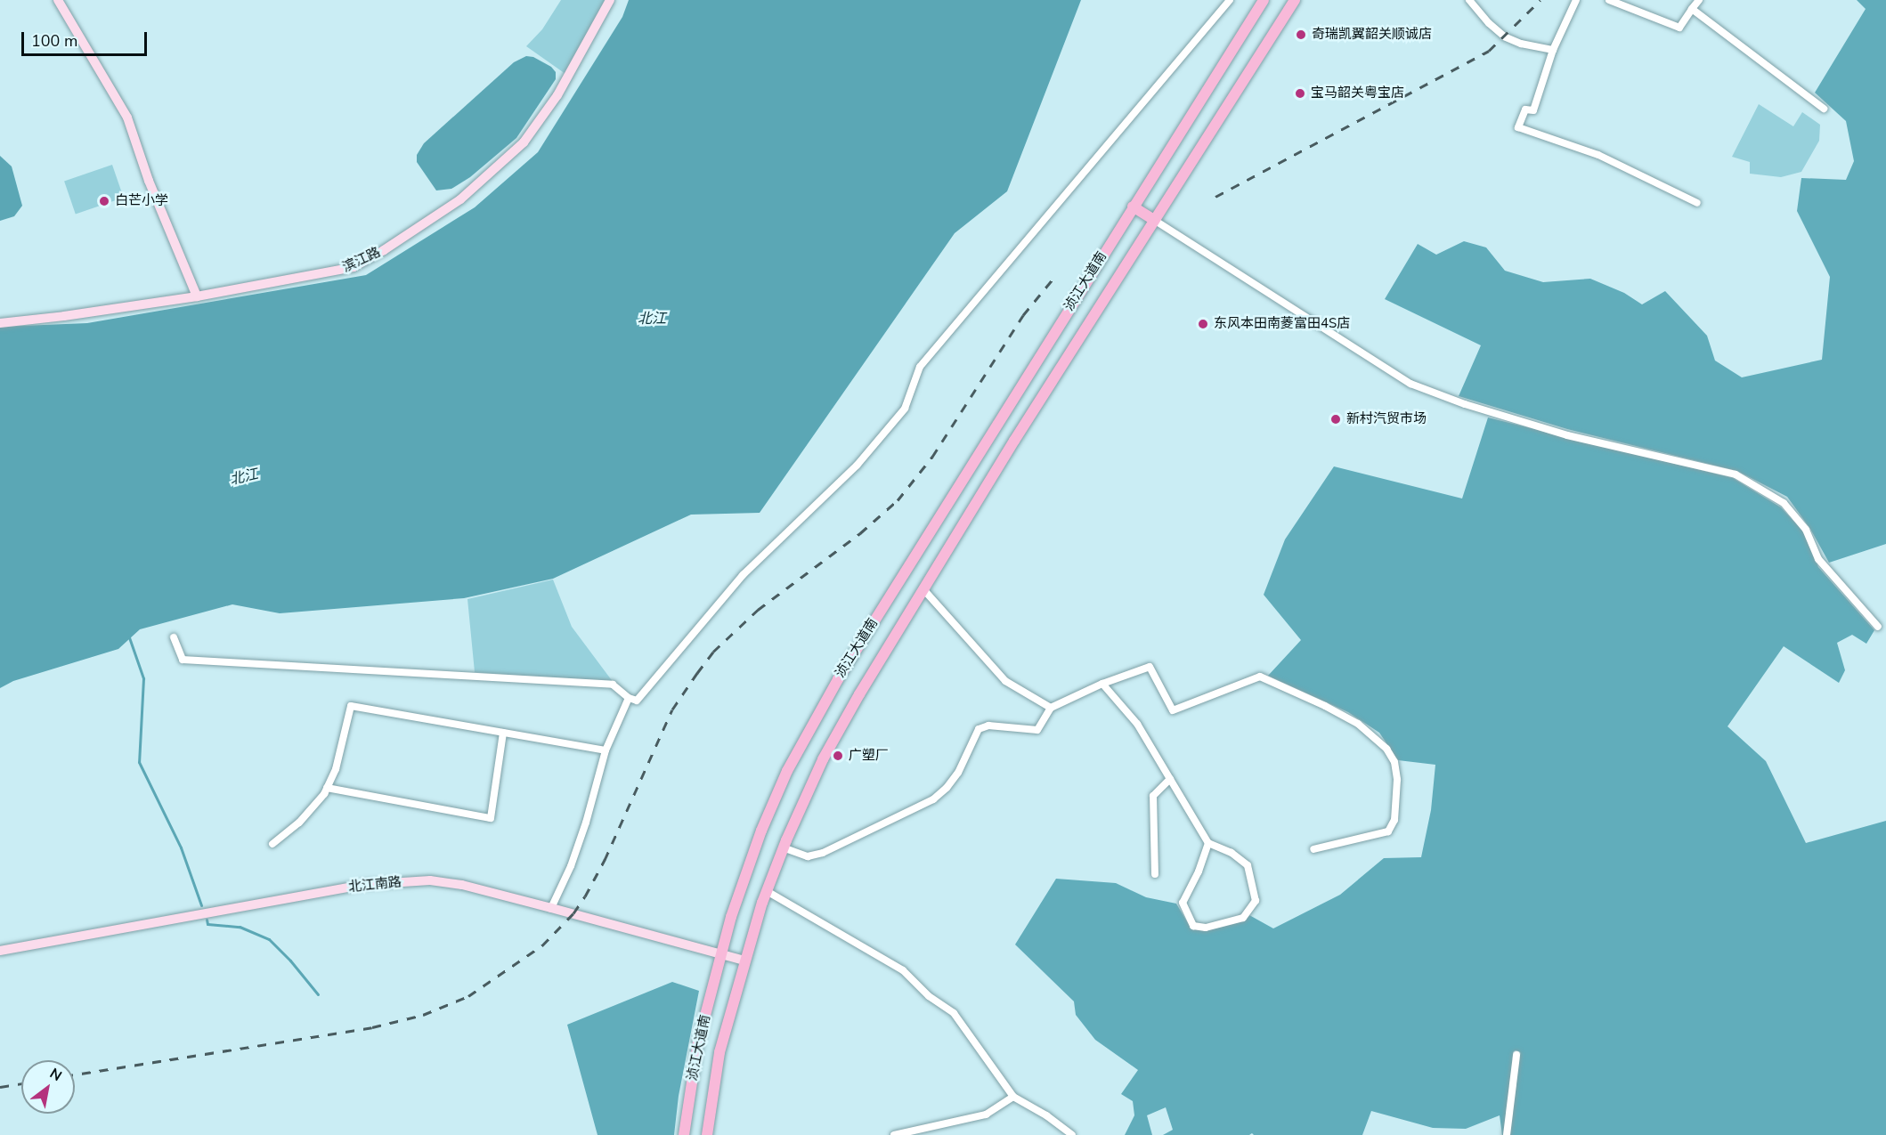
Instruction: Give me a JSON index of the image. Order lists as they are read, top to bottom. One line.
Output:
{"streets":{"main road":["浈江大道南"],"street":["滨江路","北江南路"]},"crossings":[["浈江大道南","北江南路"]],"water":["北江"],"places":["奇瑞凯翼韶关顺诚店","宝马韶关粤宝店","白芒小学","东风本田南菱富田4S店","新村汽贸市场","广塑厂"],"scale_bar":"100 m","north":"top right"}
